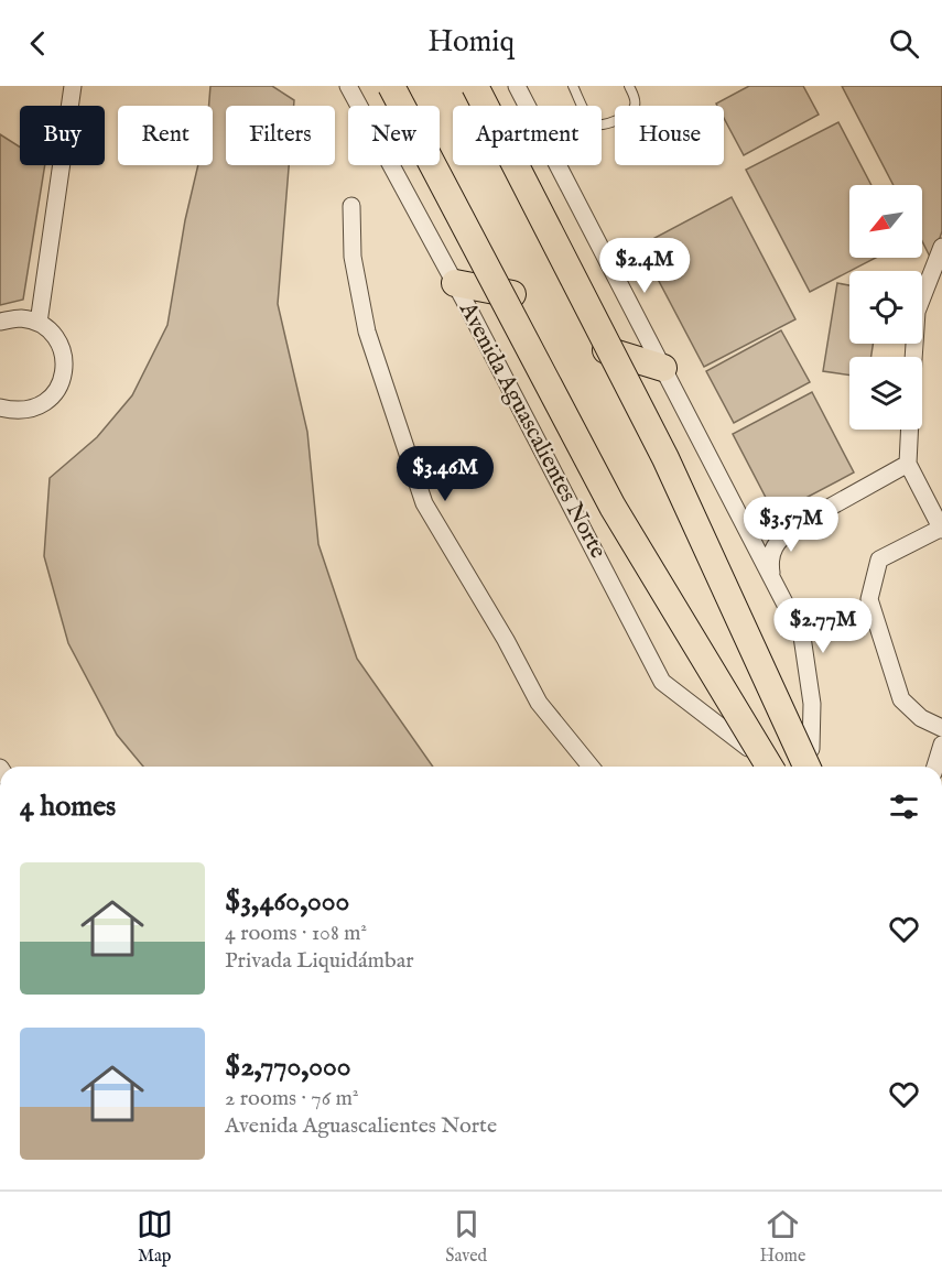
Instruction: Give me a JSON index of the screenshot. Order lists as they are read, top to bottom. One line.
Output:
{"streets":{"main road":["Avenida Aguascalientes Norte"]},"north":"bottom left","page":{"header":"Homiq","chip":["Buy","Rent","Filters","New","Apartment","House"],"price":["$2.4M","$3.46M","$3.57M","$2.77M"],"heading":"4 homes","list":[{"name":"$3,460,000","note":"4 rooms · 108 m² · Privada Liquidámbar"},{"name":"$2,770,000","note":"2 rooms · 76 m² · Avenida Aguascalientes Norte"}],"tabs":["Map","Saved","Home"]}}
